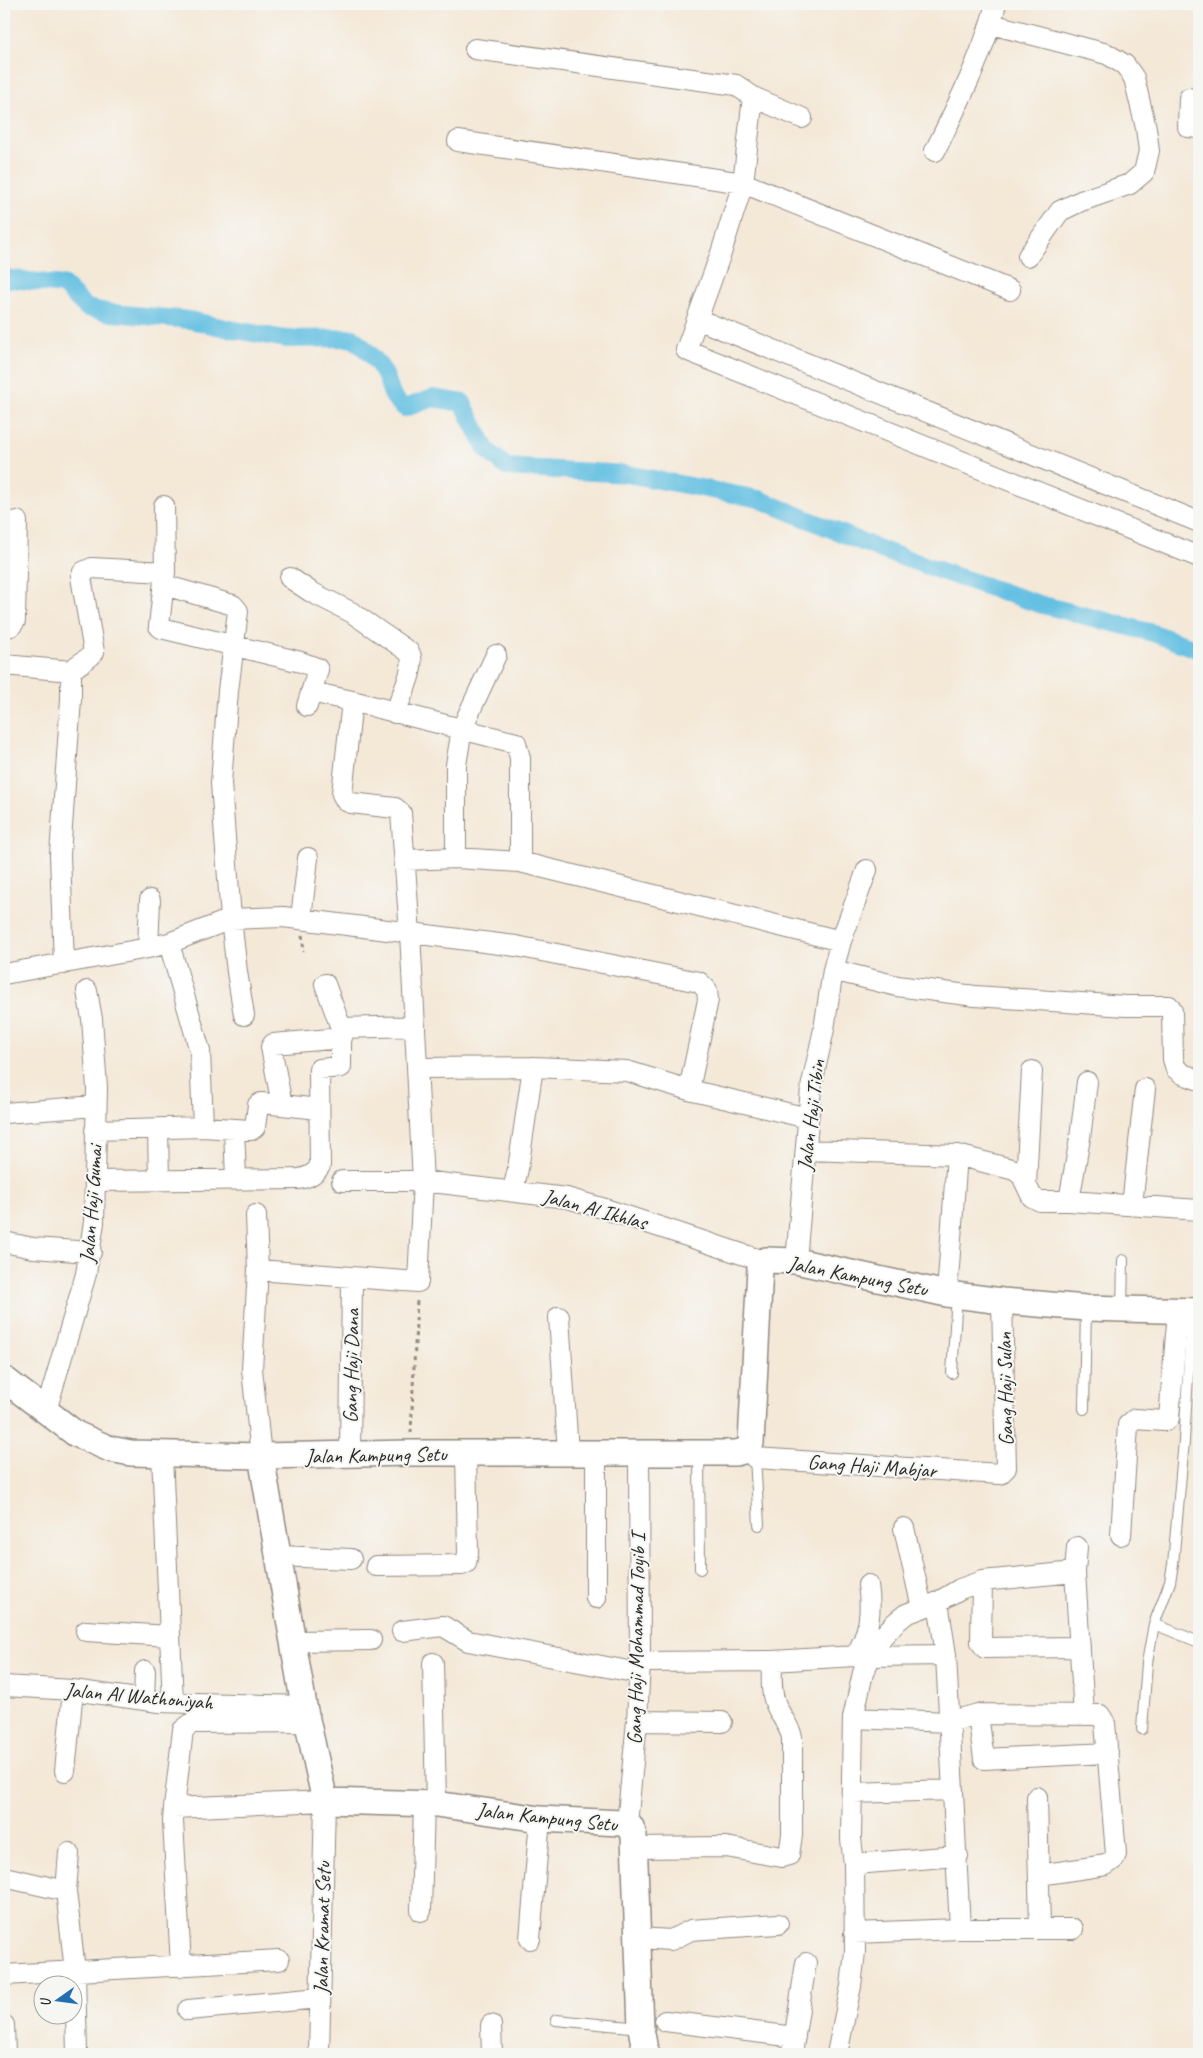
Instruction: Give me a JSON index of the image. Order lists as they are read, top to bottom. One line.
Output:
{"streets":{"street":["Jalan Haji Tibin","Jalan Haji Gumai","Jalan Al Ikhlas","Jalan Kampung Setu","Gang Haji Dana","Gang Haji Sulan","Gang Haji Mabjar","Gang Haji Mohammad Toyib I","Jalan Al Wathoniyah","Jalan Kramat Setu"]},"crossings":[["Jalan Haji Tibin","Jalan Kampung Setu"],["Jalan Haji Gumai","Jalan Kampung Setu"],["Jalan Al Ikhlas","Jalan Kampung Setu"],["Jalan Kampung Setu","Gang Haji Dana"],["Jalan Kampung Setu","Gang Haji Sulan"],["Jalan Kampung Setu","Gang Haji Mabjar"],["Jalan Kampung Setu","Gang Haji Mohammad Toyib I"],["Jalan Kampung Setu","Jalan Kramat Setu"],["Gang Haji Sulan","Gang Haji Mabjar"]],"north":"left"}
